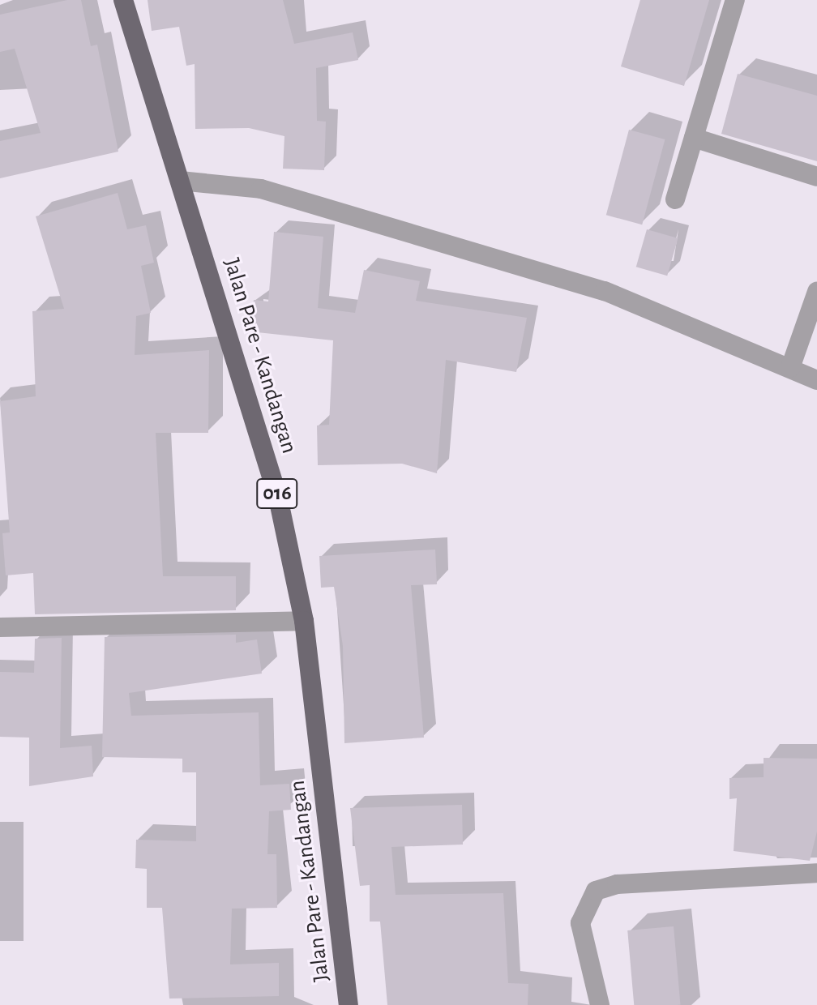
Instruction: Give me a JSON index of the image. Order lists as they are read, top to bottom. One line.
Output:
{"streets":{"main road":["Jalan Pare - Kandangan","016"]}}
